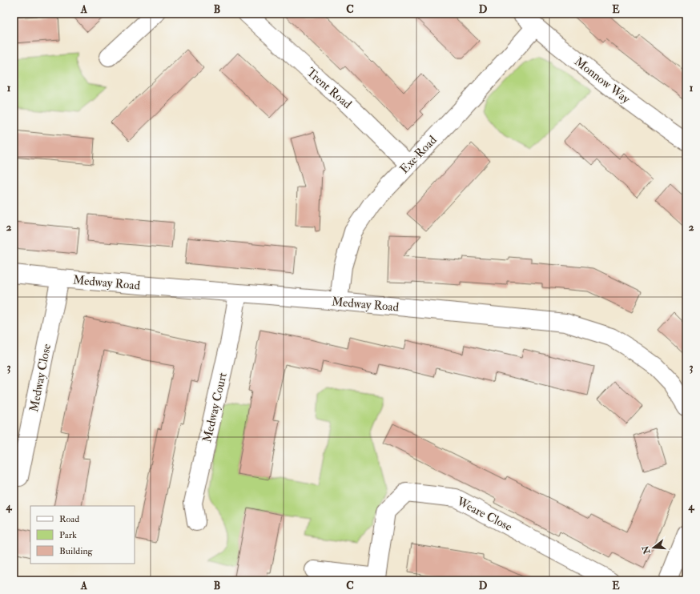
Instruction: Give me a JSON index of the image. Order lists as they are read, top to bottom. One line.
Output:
{"streets":{"street":["Monnow Way","Trent Road","Exe Road","Medway Road","Medway Close","Medway Court","Weare Close"]},"crossings":[["Monnow Way","Exe Road"],["Trent Road","Exe Road"],["Exe Road","Medway Road"],["Medway Road","Medway Close"],["Medway Road","Medway Court"]],"legend":["Road","Park","Building"],"north":"left","grid":{"columns":["A","B","C","D","E"],"rows":["1","2","3","4"]}}
